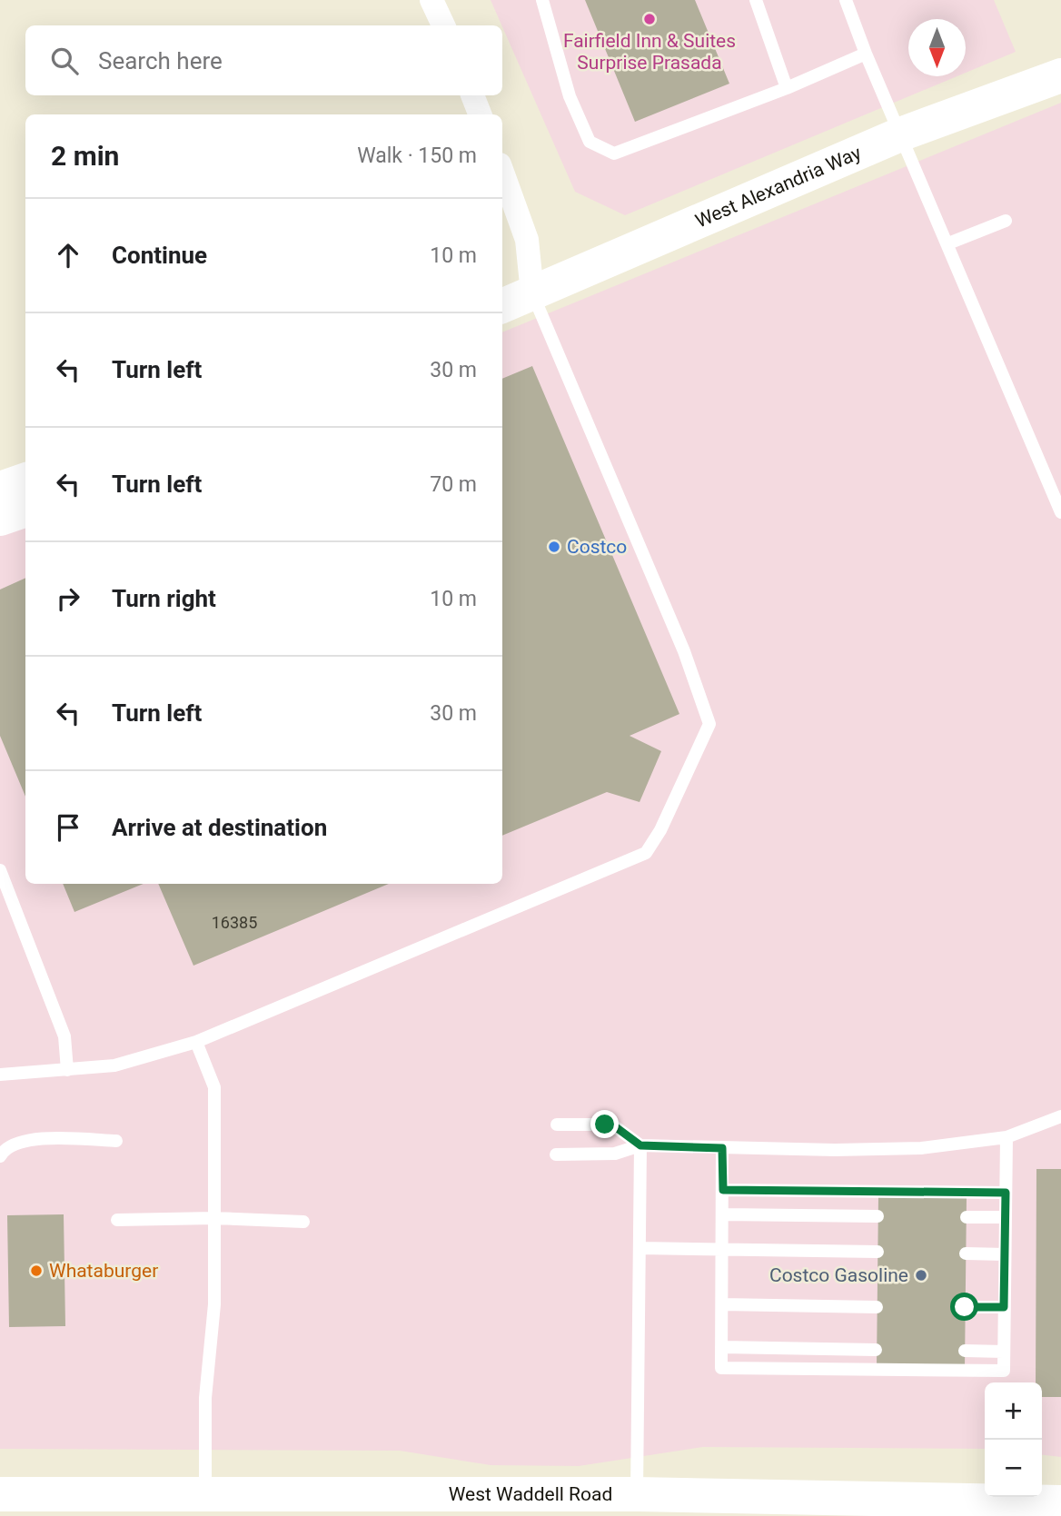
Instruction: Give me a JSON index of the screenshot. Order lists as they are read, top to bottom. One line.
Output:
{"streets":{"main road":["West Alexandria Way","West Waddell Road"]},"places":["Fairfield Inn & Suites Surprise Prasada","Costco","Whataburger","Costco Gasoline"],"house_numbers":["16385"],"north":"bottom","page":{"search":"Search here","heading":["2 min","Walk · 150 m"],"list":[["Continue","10 m"],["Turn left","30 m"],["Turn left","70 m"],["Turn right","10 m"],["Turn left","30 m"],"Arrive at destination"],"map_buttons":["+","−"]}}
